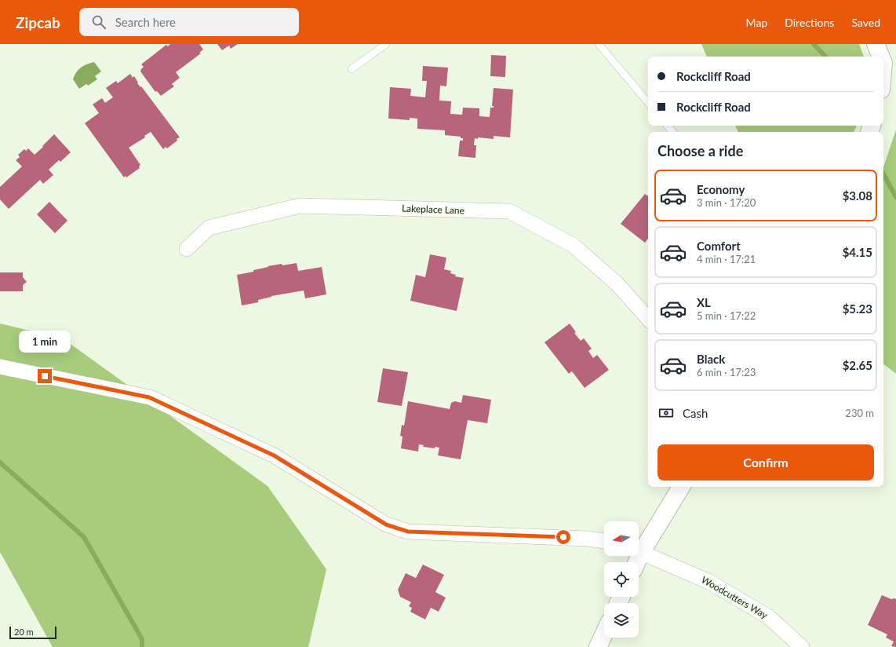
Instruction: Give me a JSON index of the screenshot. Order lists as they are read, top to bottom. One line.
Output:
{"streets":{"street":["Lakeplace Lane","Woodcutters Way"]},"scale_bar":"20 m","north":"left","page":{"header":"Zipcab","search":"Search here","nav":["Map","Directions","Saved"],"banner":["Rockcliff Road","Rockcliff Road"],"heading":"Choose a ride","list":[{"name":"Economy","note":"3 min · 17:20","value":"$3.08"},{"name":"Comfort","note":"4 min · 17:21","value":"$4.15"},{"name":"XL","note":"5 min · 17:22","value":"$5.23"},{"name":"Black","note":"6 min · 17:23","value":"$2.65"}],"bubble":"1 min","pay":["Cash","230 m"],"buttons":"Confirm","scale":"20 m"}}
